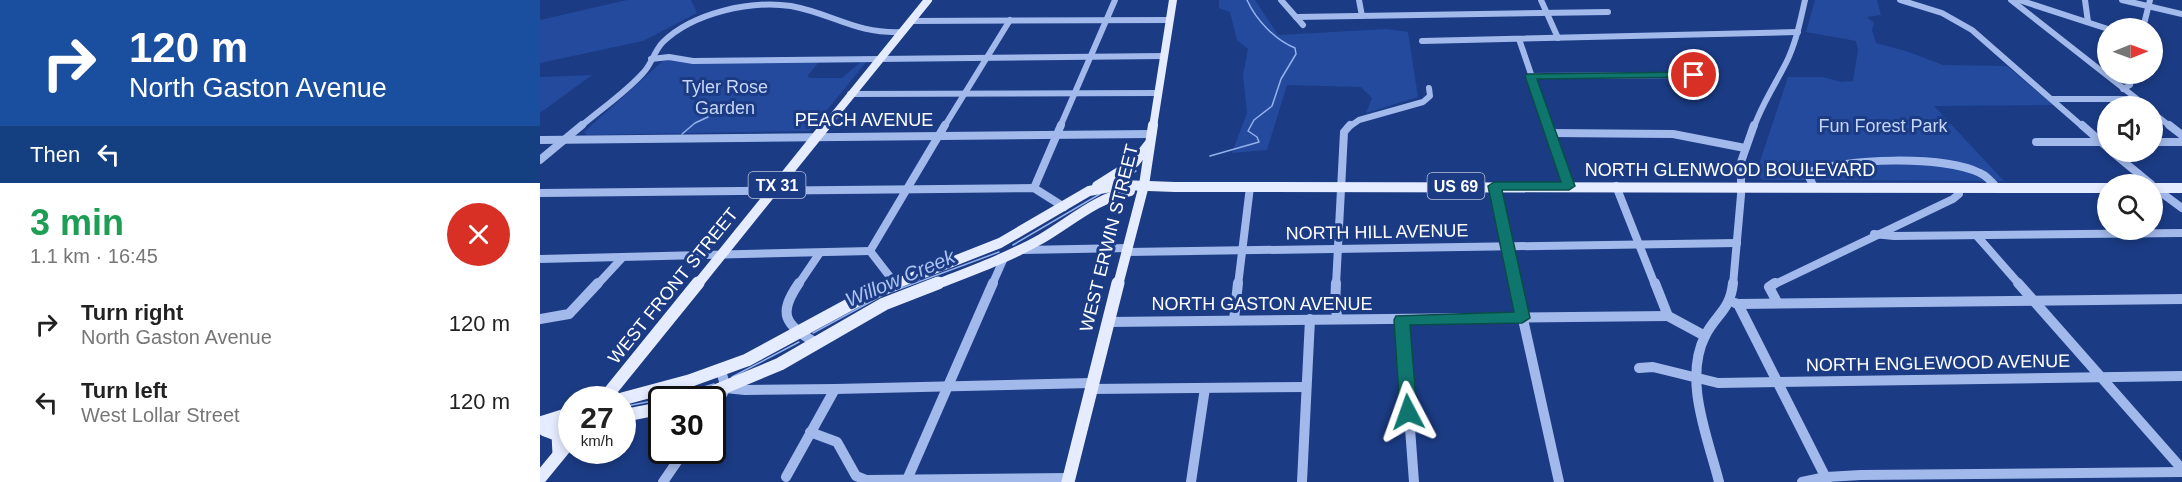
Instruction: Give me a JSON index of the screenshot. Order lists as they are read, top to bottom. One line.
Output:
{"streets":{"main road":["NORTH GLENWOOD BOULEVARD","TX 31","US 69","WEST ERWIN STREET","WEST FRONT STREET"],"street":["PEACH AVENUE","NORTH HILL AVENUE","NORTH GASTON AVENUE","NORTH ENGLEWOOD AVENUE"]},"crossings":[["PEACH AVENUE","WEST ERWIN STREET"],["PEACH AVENUE","WEST FRONT STREET"],["NORTH GLENWOOD BOULEVARD","US 69"],["NORTH GLENWOOD BOULEVARD","WEST ERWIN STREET"],["US 69","NORTH HILL AVENUE"],["US 69","WEST ERWIN STREET"],["NORTH HILL AVENUE","WEST ERWIN STREET"],["WEST ERWIN STREET","NORTH GASTON AVENUE"]],"water":["Willow Creek"],"parks":["Tyler Rose Garden","Fun Forest Park"],"north":"right","page":{"turn":["120 m","North Gaston Avenue"],"then":"Then","heading":["3 min","1.1 km · 16:45"],"list":[{"name":"Turn right","note":"North Gaston Avenue","value":"120 m"},{"name":"Turn left","note":"West Lollar Street","value":"120 m"}],"speed":"27 km/h","limit":"30"}}
